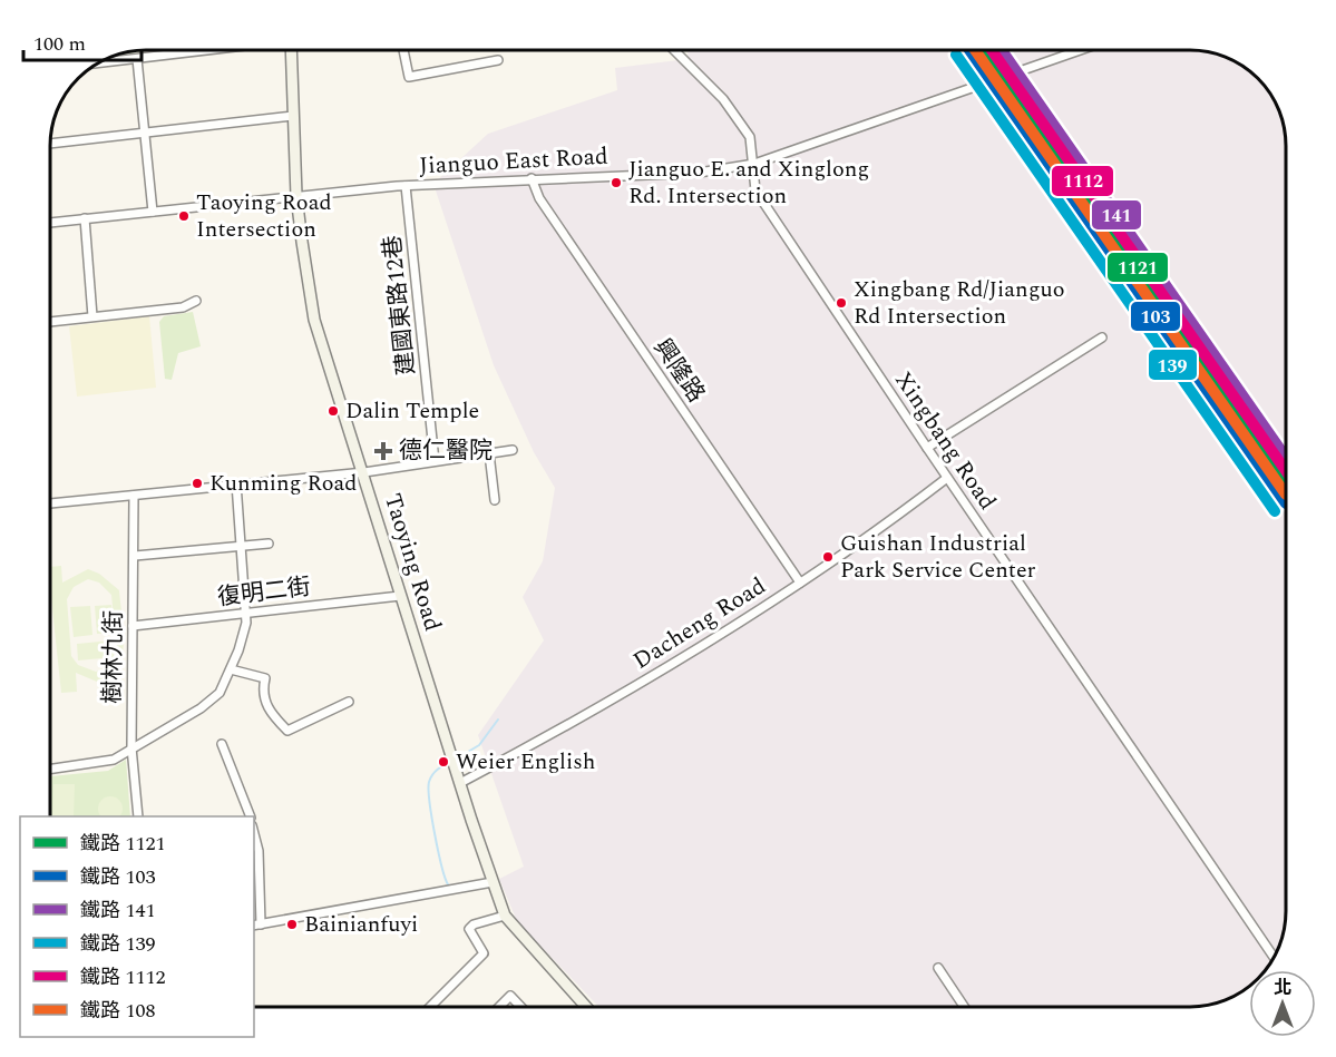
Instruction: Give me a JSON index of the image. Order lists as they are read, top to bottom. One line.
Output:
{"streets":{"main road":["Taoying Road"],"street":["Jianguo East Road","建國東路12巷","興隆路","Xingbang Road","復明二街","Dacheng Road","樹林九街"]},"crossings":[["Jianguo East Road","建國東路12巷"],["Jianguo East Road","興隆路"],["Jianguo East Road","Xingbang Road"],["Jianguo East Road","Taoying Road"],["興隆路","Dacheng Road"],["Xingbang Road","Dacheng Road"],["Taoying Road","復明二街"],["Taoying Road","Dacheng Road"],["復明二街","樹林九街"]],"places":{"other":["Jianguo E. and Xinglong Rd. Intersection","Taoying Road Intersection","Xingbang Rd/Jianguo Rd Intersection","Dalin Temple","Kunming Road","Guishan Industrial Park Service Center","Weier English","Bainianfuyi"],"health":["德仁醫院"]},"lines":["rail line 1121","rail line 103","rail line 141","rail line 1112","rail line 108","rail line 139"],"legend":["鐵路 1121","鐵路 103","鐵路 141","鐵路 139","鐵路 1112","鐵路 108"],"scale_bar":"100 m","north":"top"}
